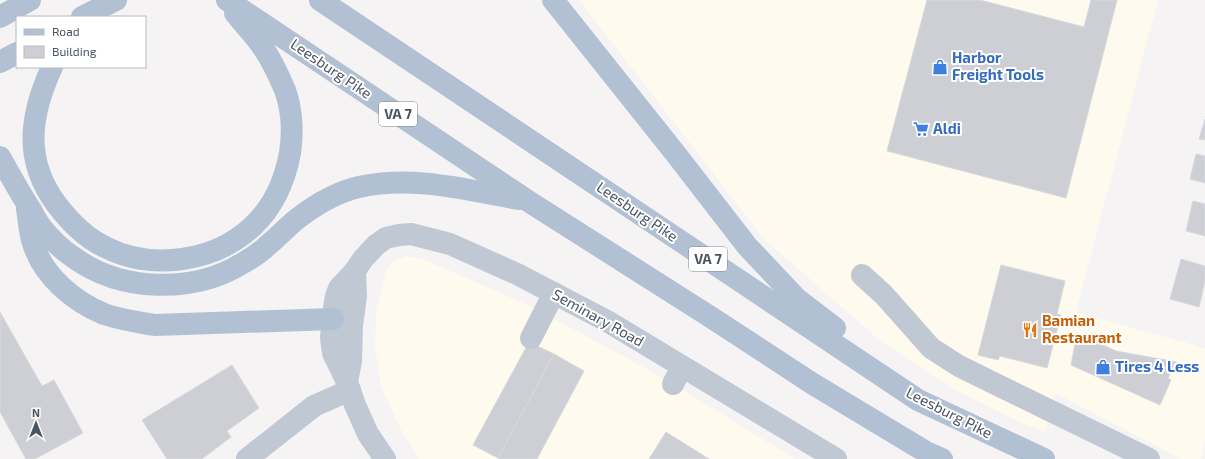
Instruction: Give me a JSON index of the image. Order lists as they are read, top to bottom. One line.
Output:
{"streets":{"main road":["Leesburg Pike","VA 7"],"street":["Seminary Road"]},"places":{"shop":["Harbor Freight Tools","Tires 4 Less"],"supermarket":["Aldi"],"restaurant":["Bamian Restaurant"]},"legend":["Road","Building"],"north":"top"}
